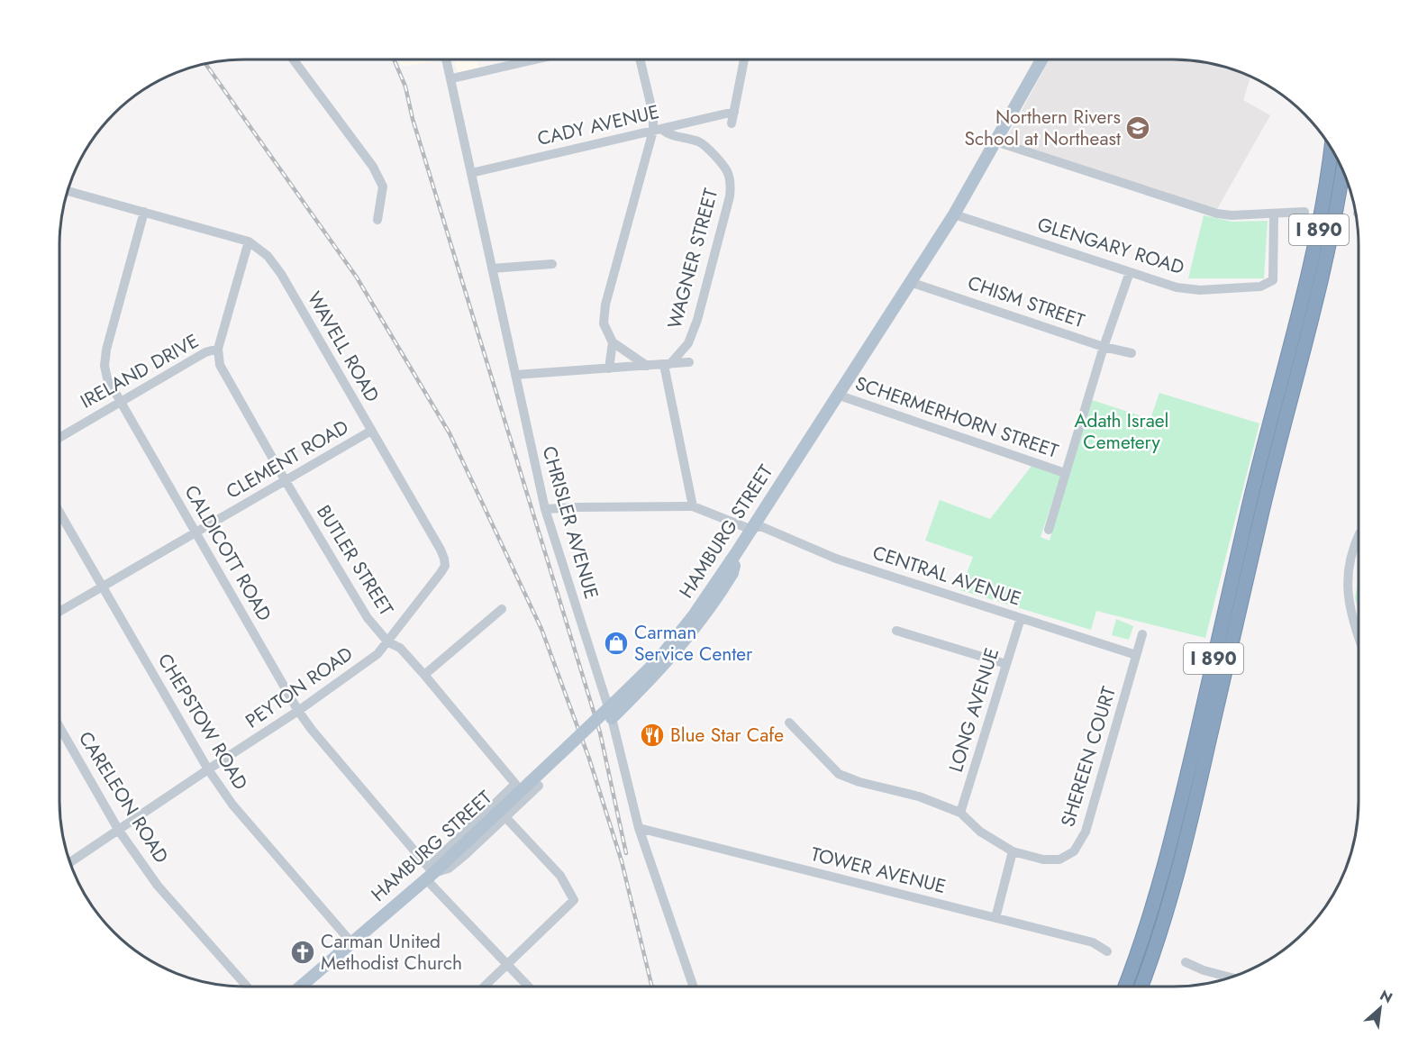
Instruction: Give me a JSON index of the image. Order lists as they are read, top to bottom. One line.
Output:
{"streets":{"highway":["I 890"],"main road":["HAMBURG STREET"],"street":["CADY AVENUE","GLENGARY ROAD","WAGNER STREET","CHISM STREET","WAVELL ROAD","IRELAND DRIVE","SCHERMERHORN STREET","CLEMENT ROAD","CHRISLER AVENUE","CALDICOTT ROAD","BUTLER STREET","CENTRAL AVENUE","PEYTON ROAD","LONG AVENUE","CHEPSTOW ROAD","SHEREEN COURT","CARELEON ROAD","TOWER AVENUE"]},"crossings":[["CADY AVENUE","WAGNER STREET"],["CADY AVENUE","CHRISLER AVENUE"],["GLENGARY ROAD","HAMBURG STREET"],["CHISM STREET","HAMBURG STREET"],["WAVELL ROAD","CLEMENT ROAD"],["WAVELL ROAD","CALDICOTT ROAD"],["WAVELL ROAD","BUTLER STREET"],["WAVELL ROAD","PEYTON ROAD"],["IRELAND DRIVE","CALDICOTT ROAD"],["IRELAND DRIVE","BUTLER STREET"],["SCHERMERHORN STREET","HAMBURG STREET"],["CLEMENT ROAD","CALDICOTT ROAD"],["CLEMENT ROAD","BUTLER STREET"],["CLEMENT ROAD","CHEPSTOW ROAD"],["CHRISLER AVENUE","TOWER AVENUE"],["HAMBURG STREET","CALDICOTT ROAD"],["HAMBURG STREET","BUTLER STREET"],["HAMBURG STREET","CENTRAL AVENUE"],["HAMBURG STREET","CHEPSTOW ROAD"],["CALDICOTT ROAD","BUTLER STREET"],["CALDICOTT ROAD","PEYTON ROAD"],["BUTLER STREET","PEYTON ROAD"],["CENTRAL AVENUE","LONG AVENUE"],["CENTRAL AVENUE","SHEREEN COURT"],["PEYTON ROAD","CHEPSTOW ROAD"],["PEYTON ROAD","CARELEON ROAD"],["LONG AVENUE","SHEREEN COURT"]],"parks":["Adath Israel Cemetery"],"places":{"school or university":["Northern Rivers School at Northeast"],"shop":["Carman Service Center"],"restaurant":["Blue Star Cafe"],"church":["Carman United Methodist Church"]},"north":"top right"}
